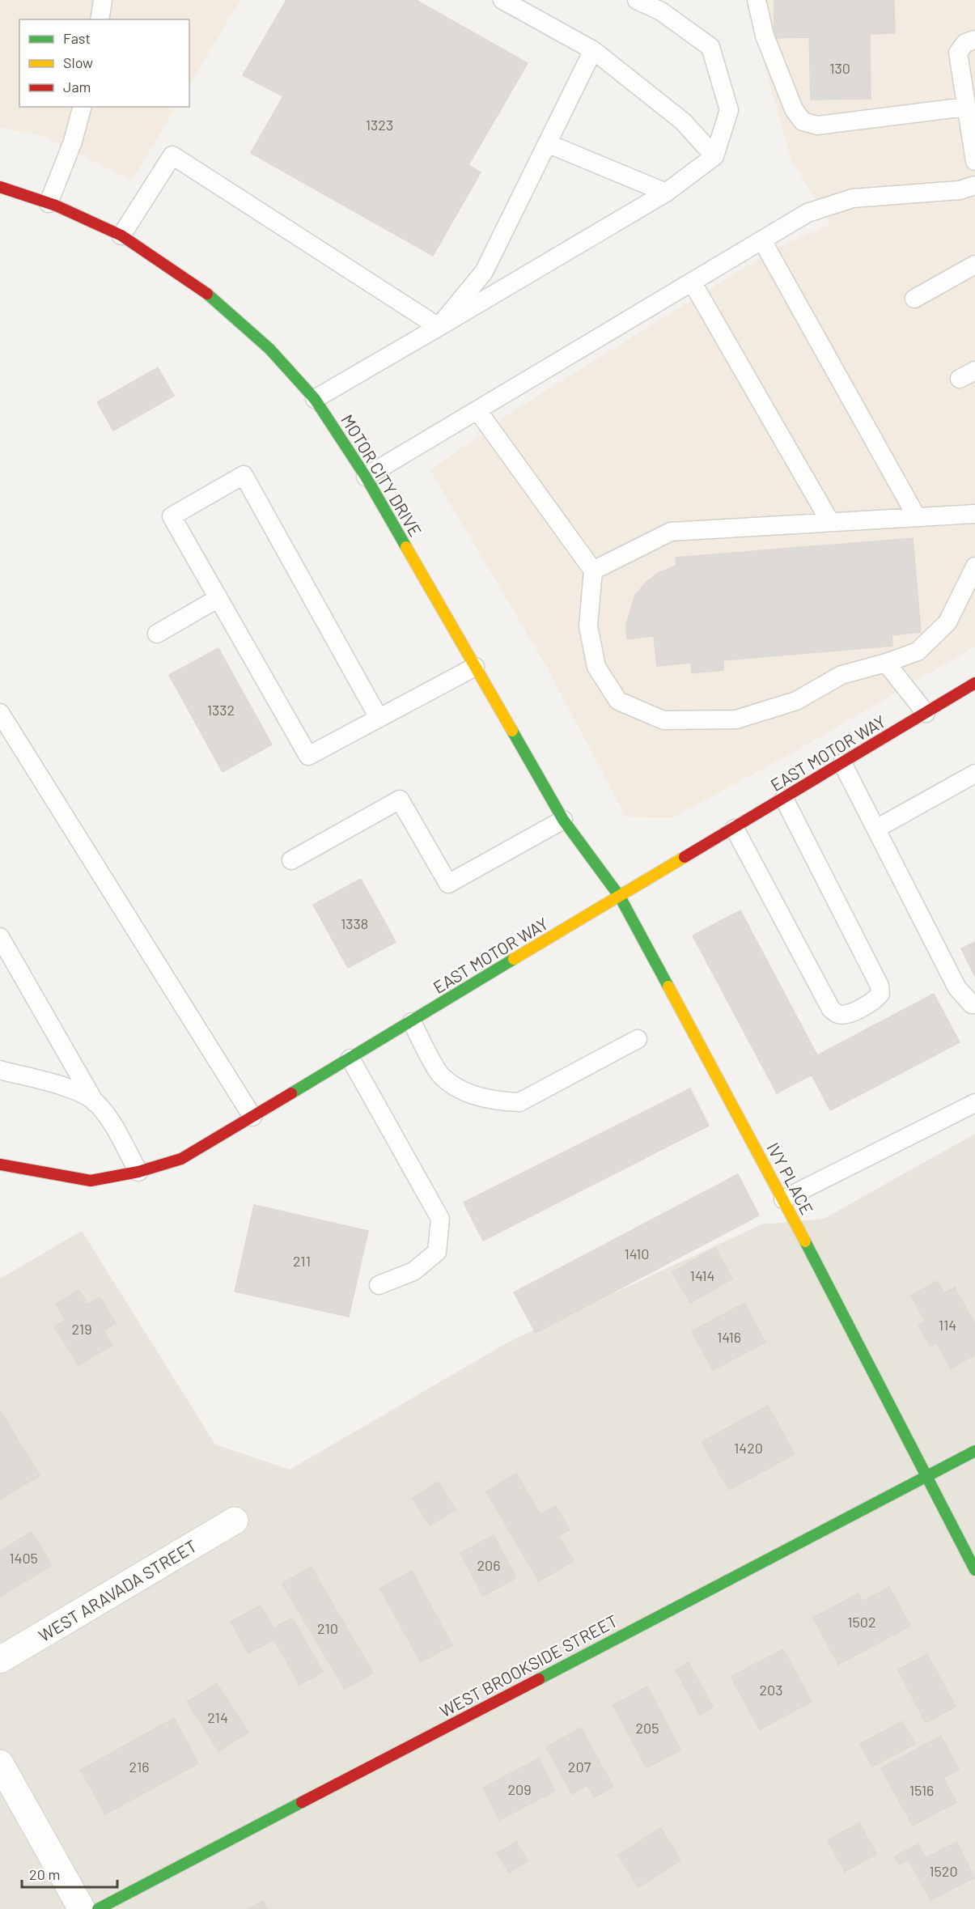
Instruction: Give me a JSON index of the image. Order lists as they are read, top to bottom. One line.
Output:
{"streets":{"street":["MOTOR CITY DRIVE","EAST MOTOR WAY","IVY PLACE","WEST ARAVADA STREET","WEST BROOKSIDE STREET"]},"crossings":[["MOTOR CITY DRIVE","EAST MOTOR WAY"],["MOTOR CITY DRIVE","IVY PLACE"],["EAST MOTOR WAY","IVY PLACE"],["IVY PLACE","WEST BROOKSIDE STREET"]],"house_numbers":["130","1323","1332","1338","1410","211","1414","114","219","1416","1420","1405","206","1502","210","203","214","205","216","207","209","1516","1520"],"legend":["Fast","Slow","Jam"],"scale_bar":"20 m"}
